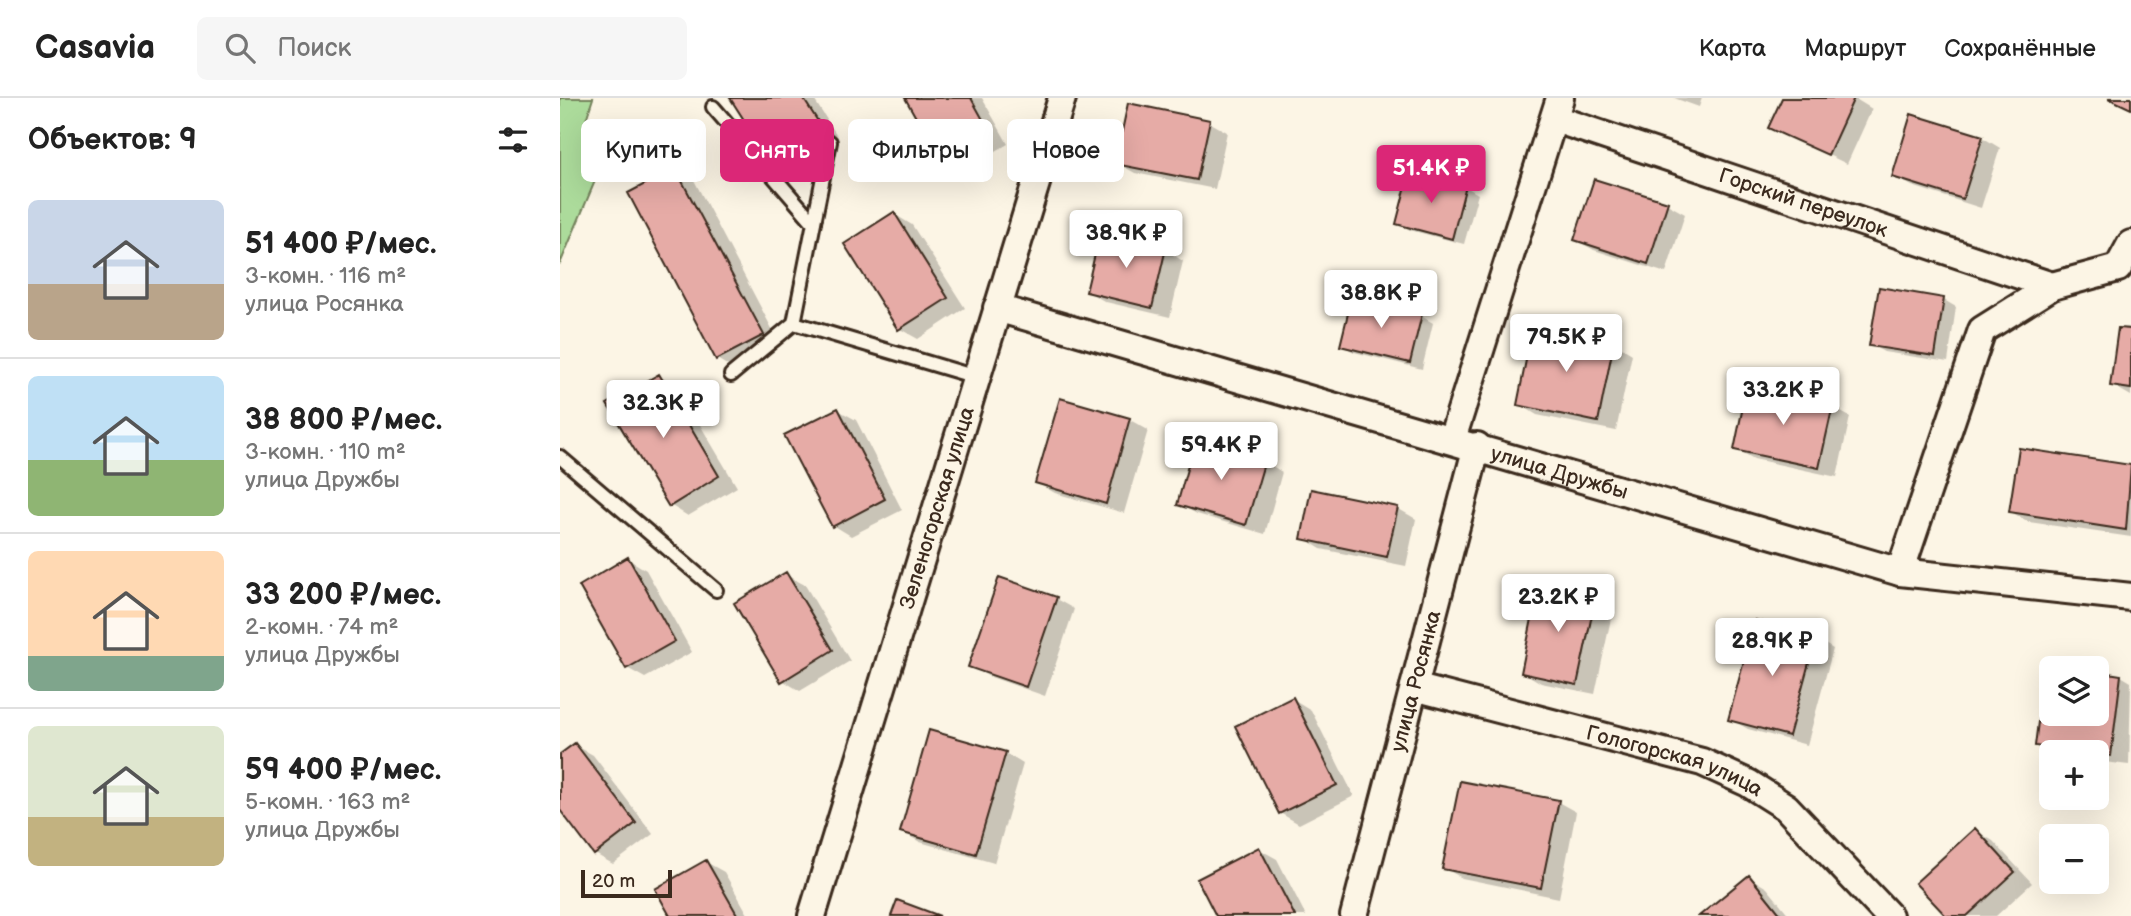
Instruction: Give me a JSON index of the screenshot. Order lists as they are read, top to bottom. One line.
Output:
{"streets":{"street":["Горский переулок","улица Дружбы","Зеленогорская улица","улица Росянка","Гологорская улица"]},"crossings":[["Горский переулок","улица Росянка"],["улица Дружбы","Зеленогорская улица"],["улица Дружбы","улица Росянка"],["улица Росянка","Гологорская улица"]],"scale_bar":"20 m","page":{"header":"Casavia","search":"Поиск","nav":["Карта","Маршрут","Сохранённые"],"heading":"Объектов: 9","chip":["Купить","Снять","Фильтры","Новое"],"price":["51.4K ₽","38.9K ₽","38.8K ₽","79.5K ₽","33.2K ₽","32.3K ₽","59.4K ₽","23.2K ₽","28.9K ₽"],"list":[{"name":"51 400 ₽/мес.","note":"3-комн. · 116 m² · улица Росянка"},{"name":"38 800 ₽/мес.","note":"3-комн. · 110 m² · улица Дружбы"},{"name":"33 200 ₽/мес.","note":"2-комн. · 74 m² · улица Дружбы"},{"name":"59 400 ₽/мес.","note":"5-комн. · 163 m² · улица Дружбы"}],"map_buttons":["+","−"],"scale":"20 m"}}
